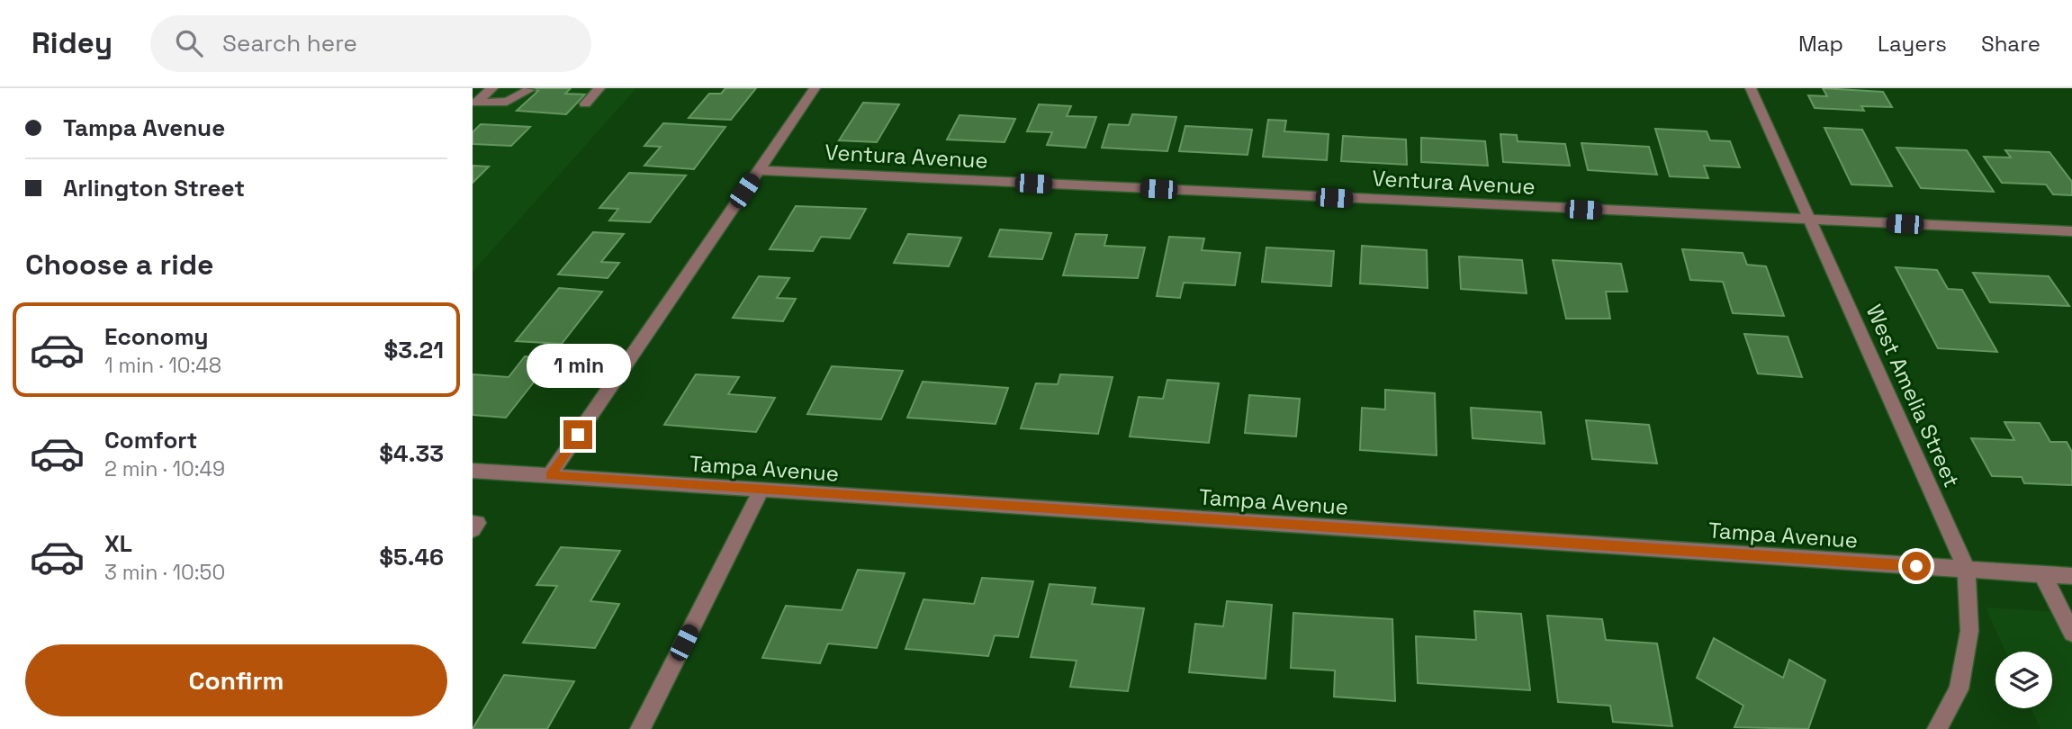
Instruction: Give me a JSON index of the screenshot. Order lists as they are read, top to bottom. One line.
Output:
{"streets":{"street":["Ventura Avenue","West Amelia Street","Tampa Avenue"]},"crossings":[["Ventura Avenue","West Amelia Street"],["West Amelia Street","Tampa Avenue"]],"page":{"header":"Ridey","search":"Search here","nav":["Map","Layers","Share"],"banner":["Tampa Avenue","Arlington Street"],"heading":"Choose a ride","list":[{"name":"Economy","note":"1 min · 10:48","value":"$3.21"},{"name":"Comfort","note":"2 min · 10:49","value":"$4.33"},{"name":"XL","note":"3 min · 10:50","value":"$5.46"}],"bubble":"1 min","buttons":"Confirm"}}
